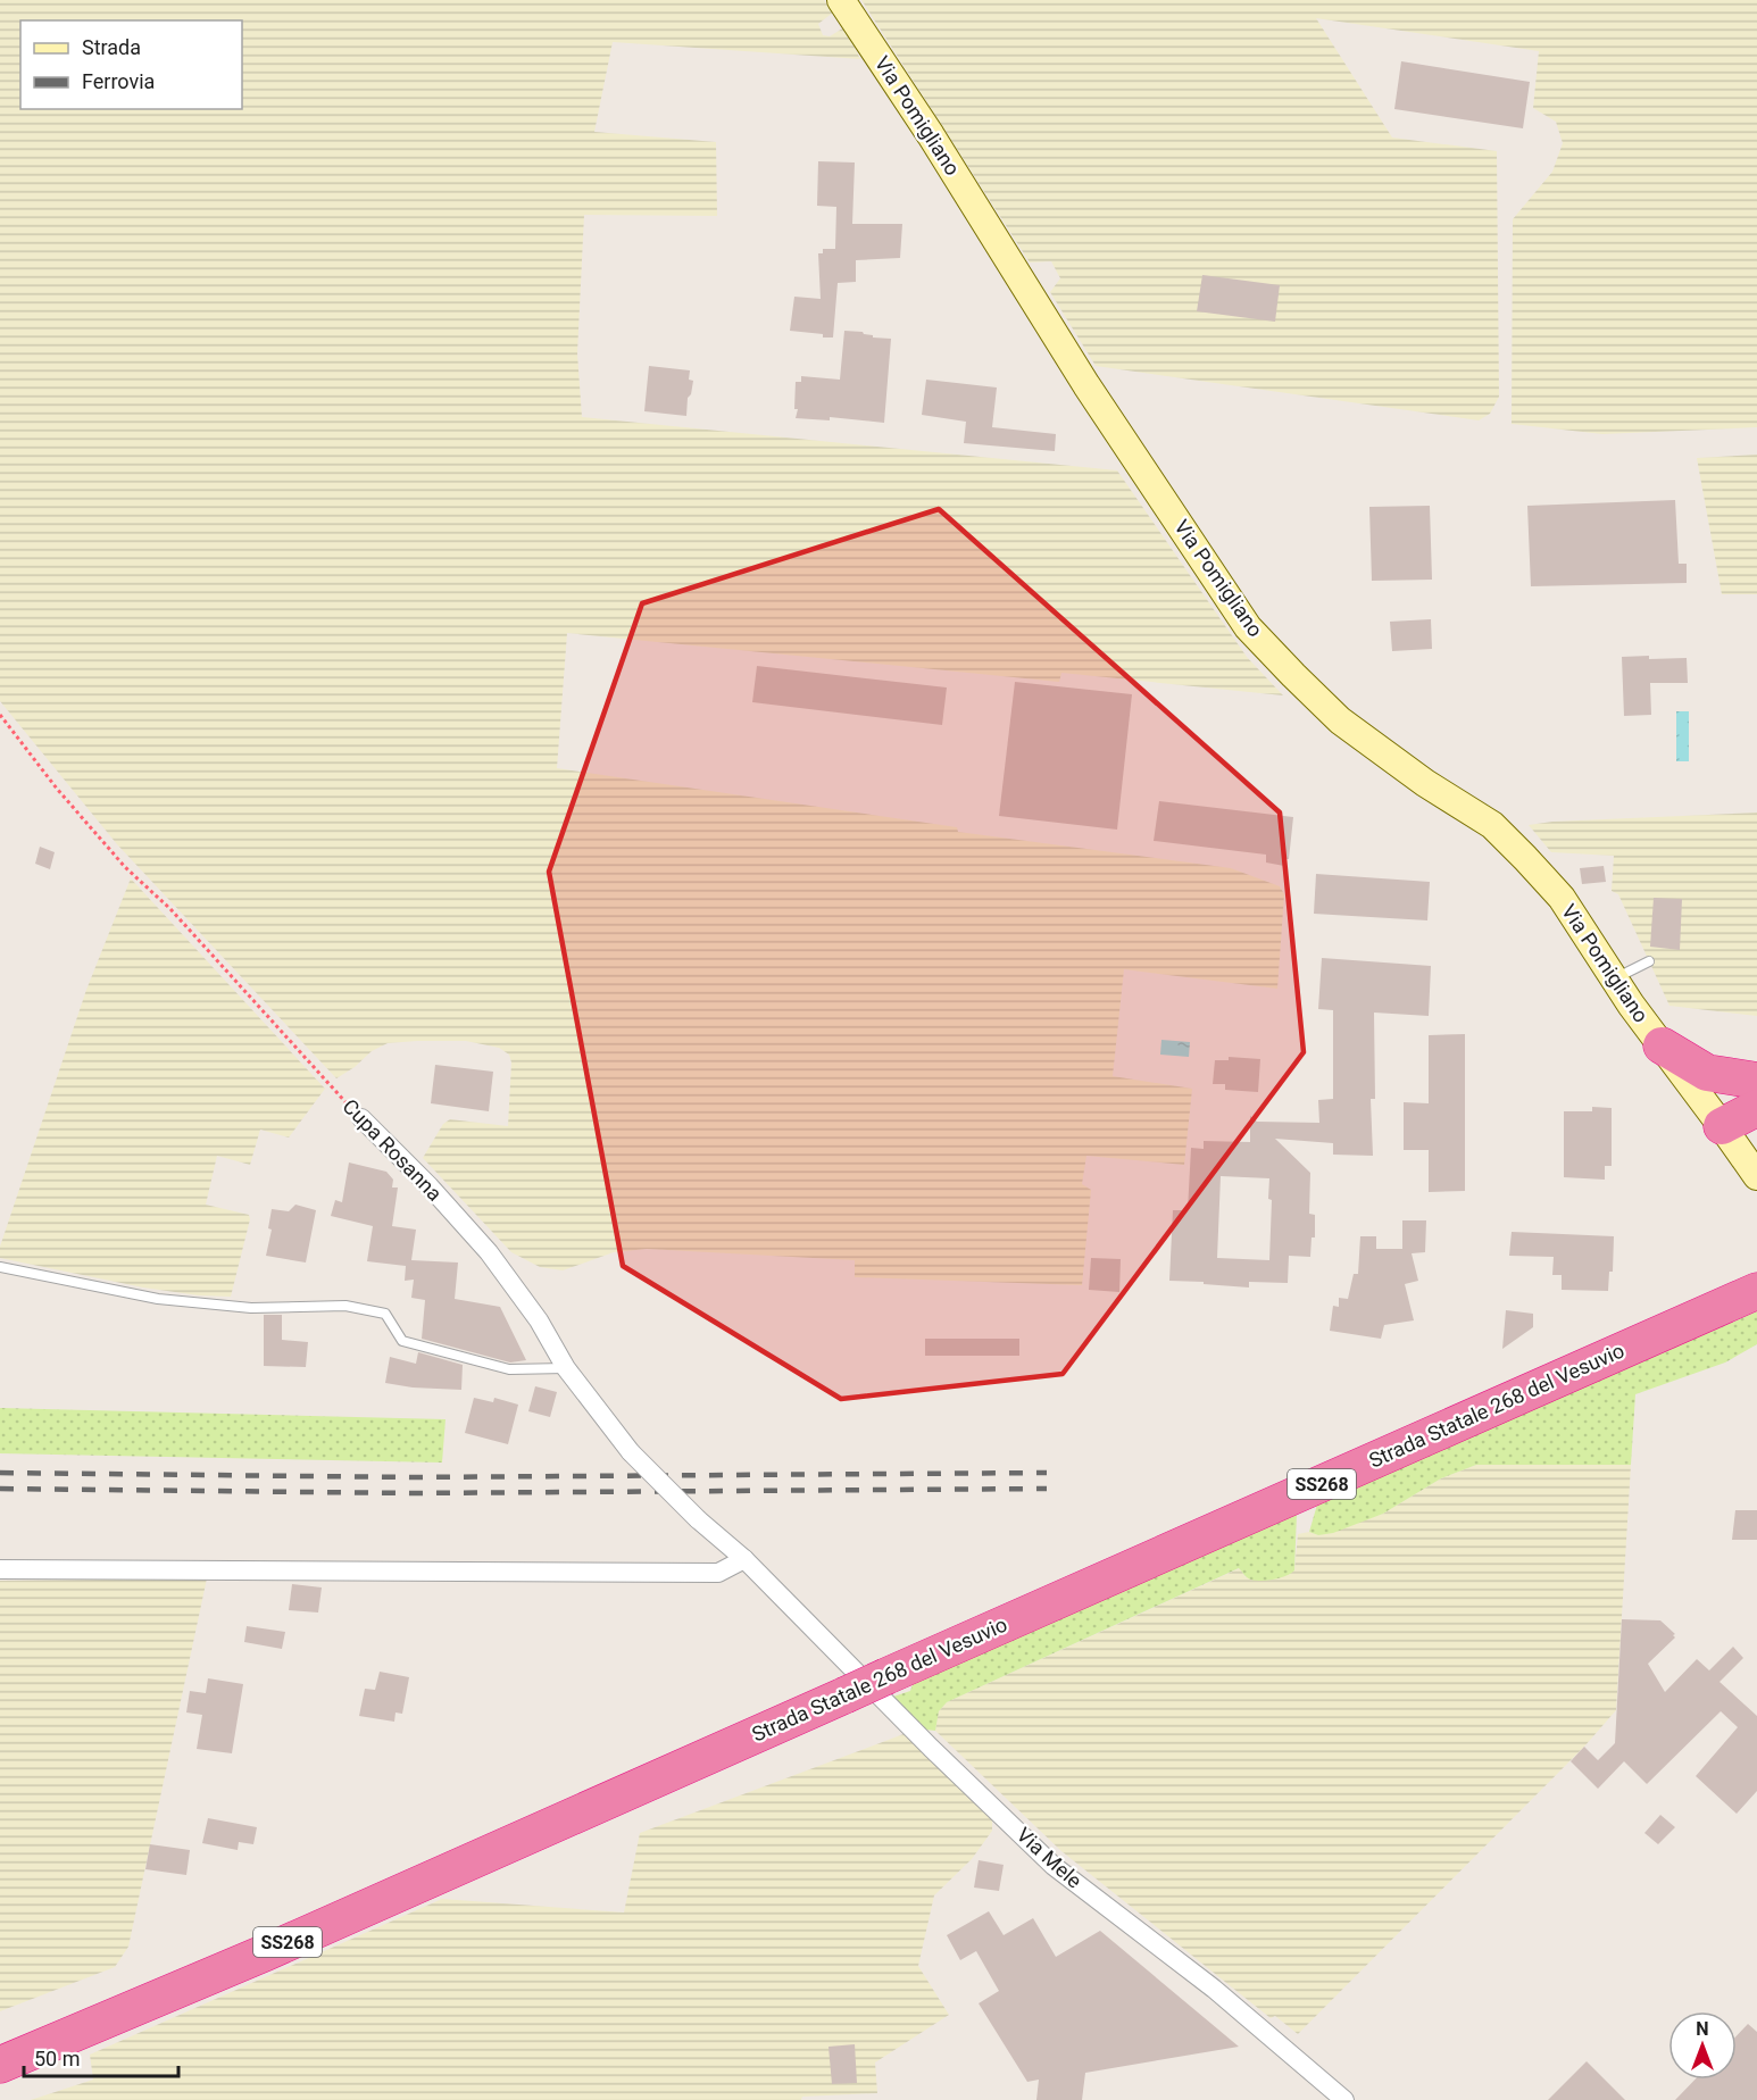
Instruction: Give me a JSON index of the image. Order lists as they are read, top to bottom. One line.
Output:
{"streets":{"highway":["Strada Statale 268 del Vesuvio","SS268"],"street":["Via Pomigliano","Cupa Rosanna","Via Mele"]},"crossings":[["Cupa Rosanna","Via Mele"]],"legend":["Strada","Ferrovia"],"scale_bar":"50 m","north":"top"}
